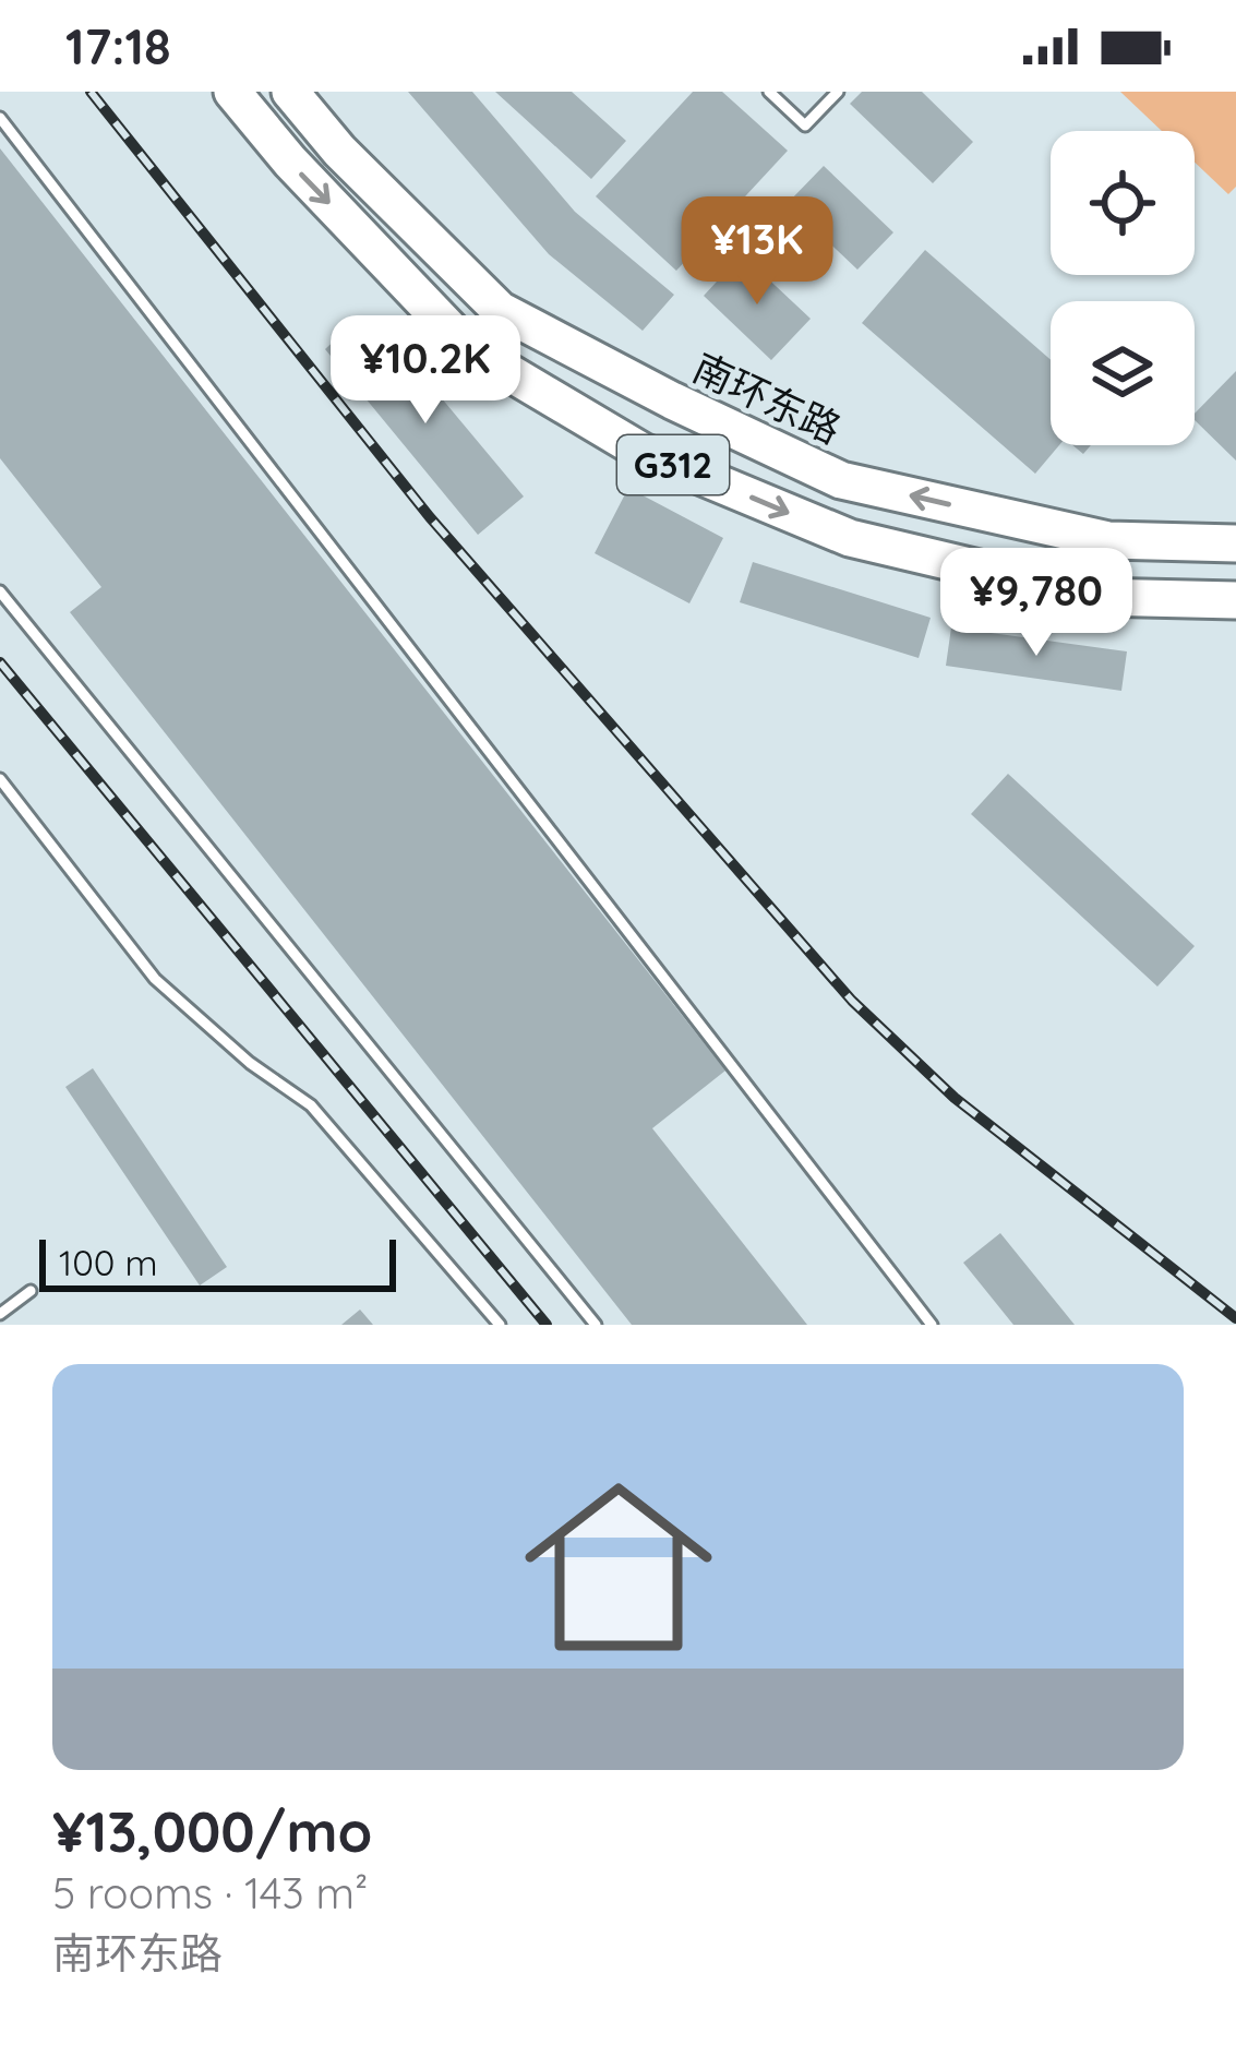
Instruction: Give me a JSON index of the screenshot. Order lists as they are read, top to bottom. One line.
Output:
{"streets":{"highway":["南环东路","G312"]},"scale_bar":"100 m","page":{"status":"17:18","price":["¥13K","¥10.2K","¥9,780"],"scale":"100 m","list":[{"name":"¥13,000/mo","note":"5 rooms · 143 m² · 南环东路"}]}}
